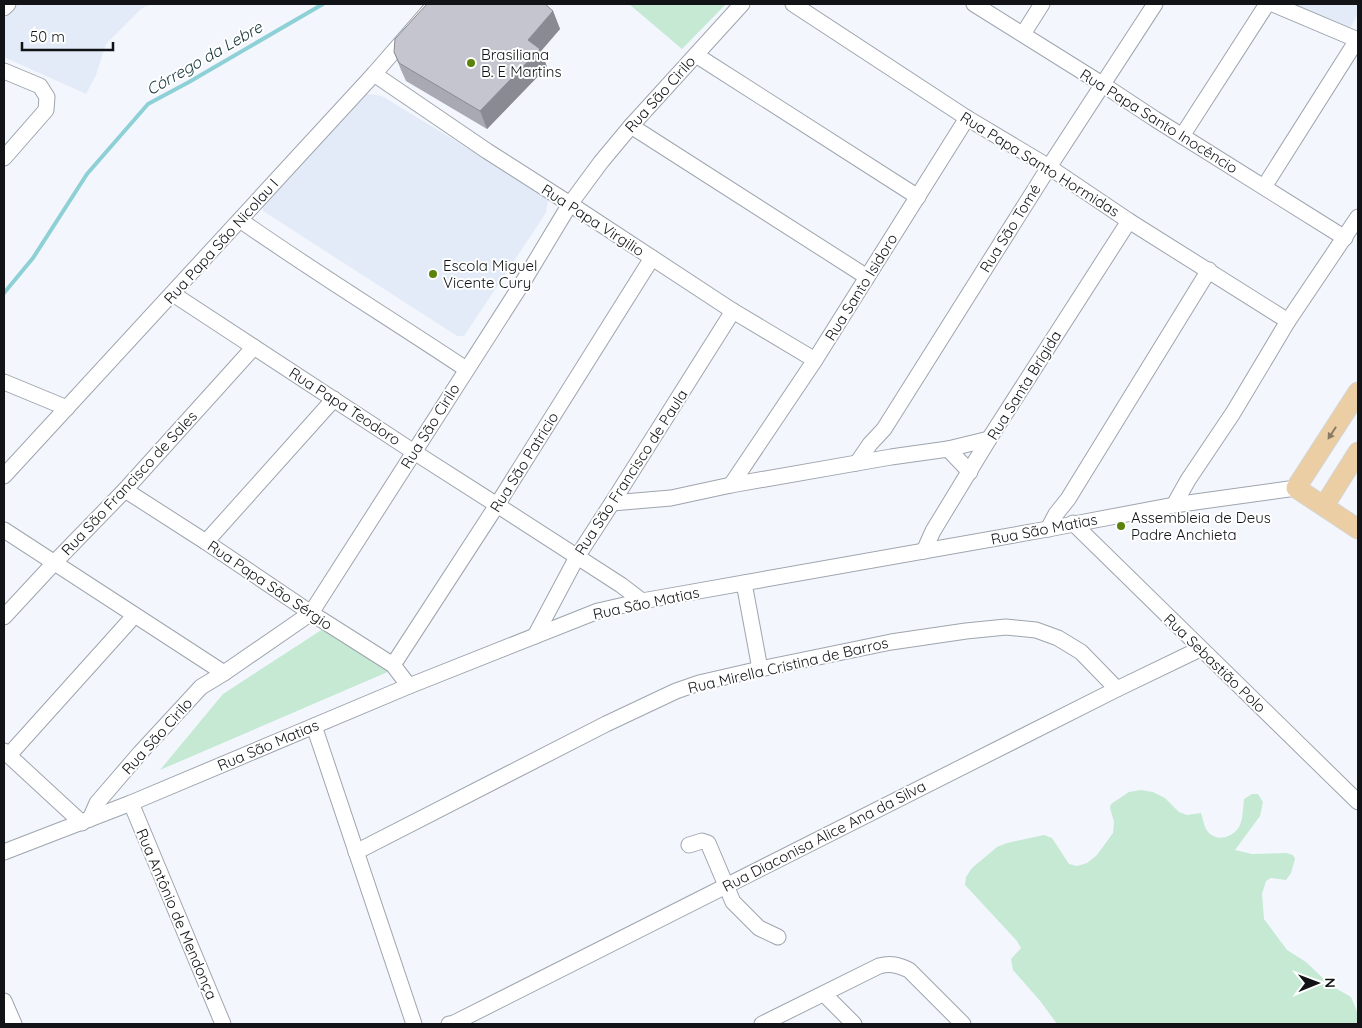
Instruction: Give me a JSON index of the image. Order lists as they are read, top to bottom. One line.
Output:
{"streets":{"street":["Rua São Cirilo","Rua Papa Santo Inocêncio","Rua Papa Santo Hormidas","Rua Papa Virgilio","Rua São Tomé","Rua Papa São Nicolau I","Rua Santo Isidoro","Rua Santa Brígida","Rua Papa Teodoro","Rua São Patricio","Rua São Francisco de Paula","Rua São Francisco de Sales","Rua São Matias","Rua Papa São Sérgio","Rua Sebastião Polo","Rua Mirella Cristina de Barros","Rua Diaconisa Alice Ana da Silva","Rua Antônio de Mendonça"]},"crossings":[["Rua São Cirilo","Rua Papa Virgilio"],["Rua São Cirilo","Rua Papa Teodoro"],["Rua São Cirilo","Rua São Matias"],["Rua São Cirilo","Rua Papa São Sérgio"],["Rua Papa Santo Inocêncio","Rua São Tomé"],["Rua Papa Santo Hormidas","Rua São Tomé"],["Rua Papa Santo Hormidas","Rua Santo Isidoro"],["Rua Papa Santo Hormidas","Rua Santa Brígida"],["Rua Papa Virgilio","Rua Papa São Nicolau I"],["Rua Papa Virgilio","Rua Santo Isidoro"],["Rua Papa Virgilio","Rua São Patricio"],["Rua Papa Virgilio","Rua São Francisco de Paula"],["Rua Papa São Nicolau I","Rua Papa Teodoro"],["Rua Santa Brígida","Rua São Matias"],["Rua Papa Teodoro","Rua São Patricio"],["Rua Papa Teodoro","Rua São Francisco de Paula"],["Rua Papa Teodoro","Rua São Francisco de Sales"],["Rua Papa Teodoro","Rua São Matias"],["Rua São Patricio","Rua Papa São Sérgio"],["Rua São Francisco de Paula","Rua São Matias"],["Rua São Francisco de Sales","Rua Papa São Sérgio"],["Rua São Matias","Rua Papa São Sérgio"],["Rua São Matias","Rua Sebastião Polo"],["Rua São Matias","Rua Antônio de Mendonça"],["Rua Sebastião Polo","Rua Diaconisa Alice Ana da Silva"],["Rua Mirella Cristina de Barros","Rua Diaconisa Alice Ana da Silva"]],"water":["Córrego da Lebre"],"places":["Brasiliana B. E Martins","Escola Miguel Vicente Cury","Assembleia de Deus Padre Anchieta"],"scale_bar":"50 m","north":"right"}
